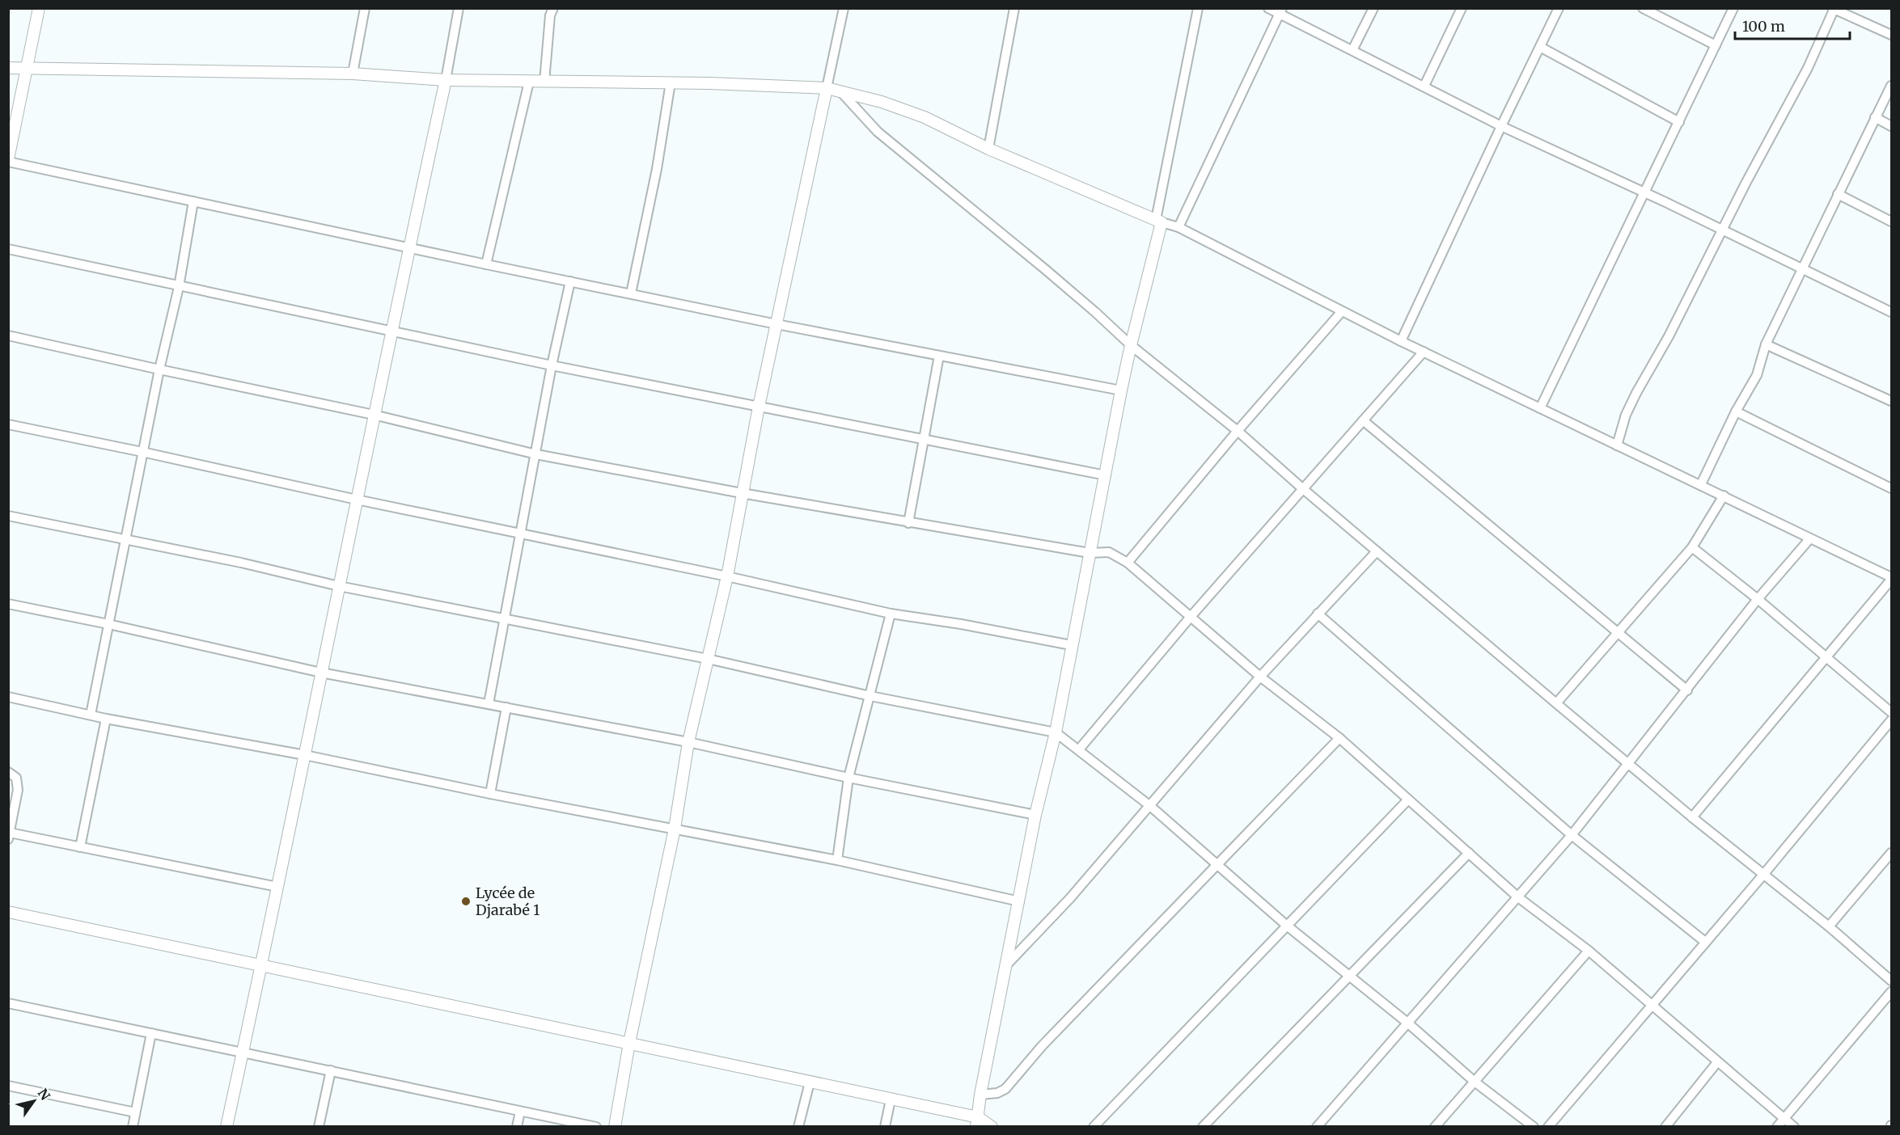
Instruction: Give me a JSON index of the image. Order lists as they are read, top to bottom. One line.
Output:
{"places":["Lycée de Djarabé 1"],"scale_bar":"100 m","north":"top right"}
